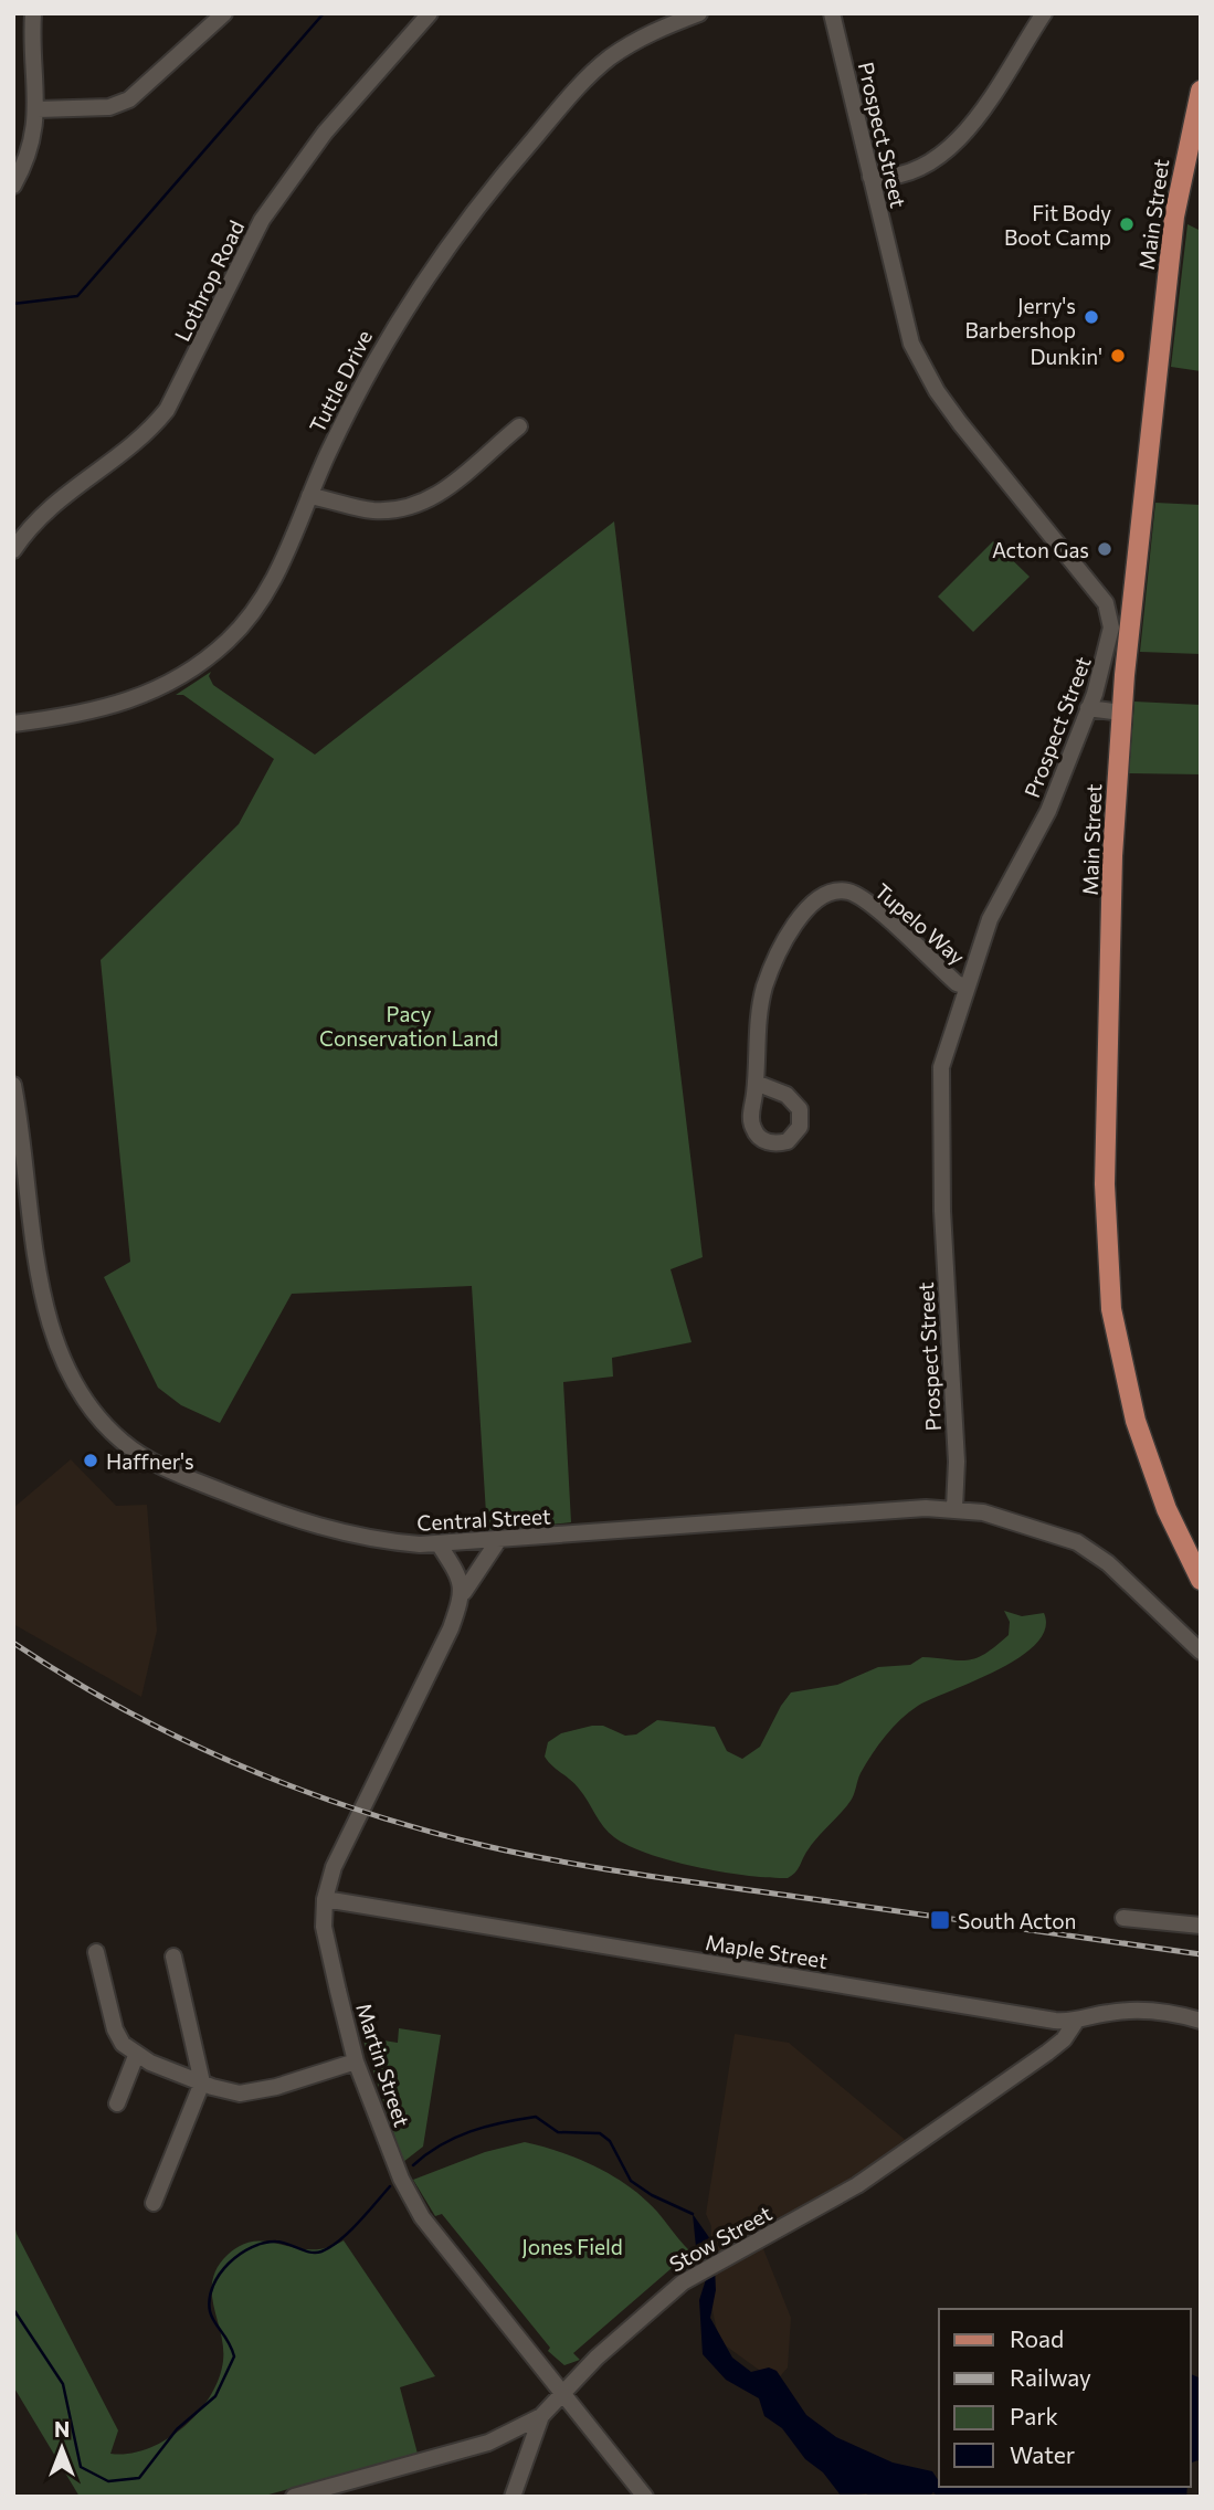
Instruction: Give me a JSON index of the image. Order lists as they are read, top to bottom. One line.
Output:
{"streets":{"main road":["Main Street"],"street":["Prospect Street","Lothrop Road","Tuttle Drive","Tupelo Way","Central Street","Maple Street","Martin Street","Stow Street"]},"crossings":[["Prospect Street","Tupelo Way"],["Prospect Street","Central Street"],["Central Street","Martin Street"],["Maple Street","Martin Street"],["Maple Street","Stow Street"],["Martin Street","Stow Street"]],"parks":["Pacy Conservation Land","Jones Field"],"places":{"other":["Fit Body Boot Camp","Jerry's Barbershop","Dunkin'","Acton Gas","Haffner's"],"transit":["South Acton"]},"legend":["Road","Railway","Park","Water"],"north":"top"}
